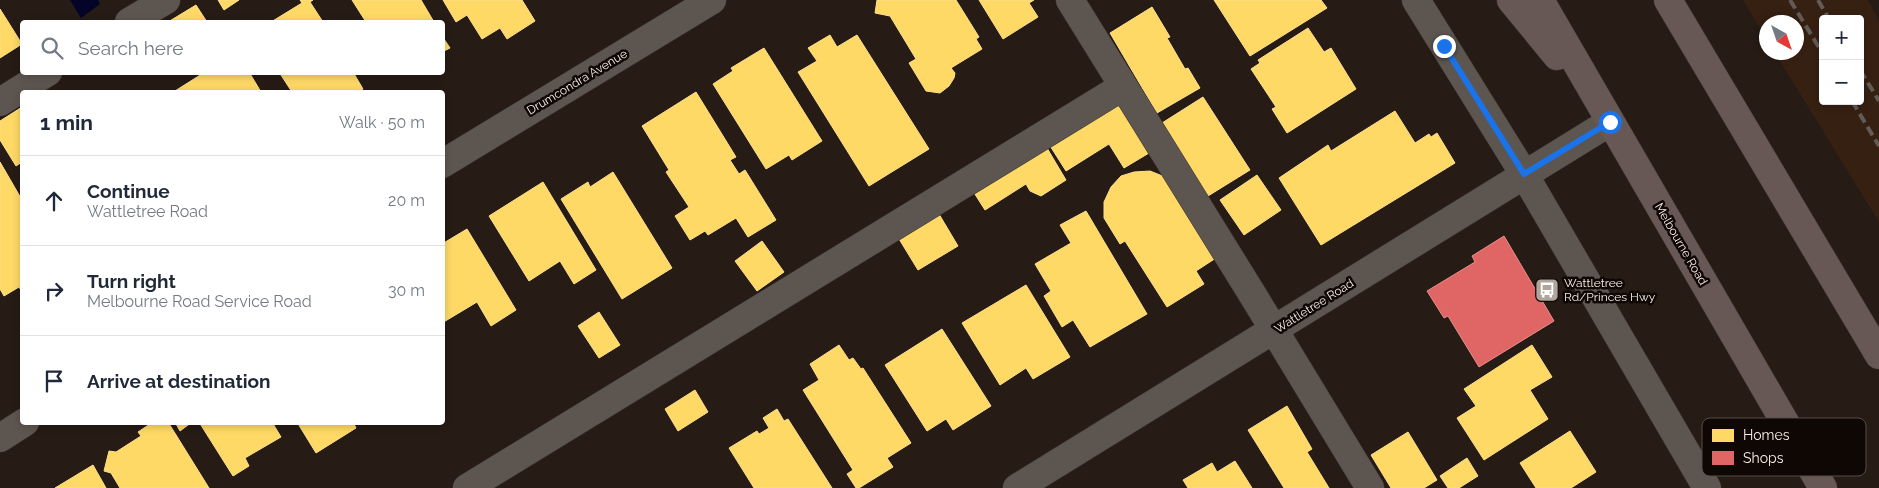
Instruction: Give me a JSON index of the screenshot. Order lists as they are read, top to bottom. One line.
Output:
{"streets":{"highway":["Melbourne Road"],"street":["Drumcondra Avenue","Wattletree Road"]},"crossings":[["Melbourne Road","Wattletree Road"]],"places":{"bus stop":["Wattletree Rd/Princes Hwy"]},"legend":["Homes","Shops"],"north":"bottom right","page":{"map_buttons":["+","−"],"search":"Search here","heading":["1 min","Walk · 50 m"],"list":[["Continue","Wattletree Road","20 m"],["Turn right","Melbourne Road Service Road","30 m"],"Arrive at destination"]}}
